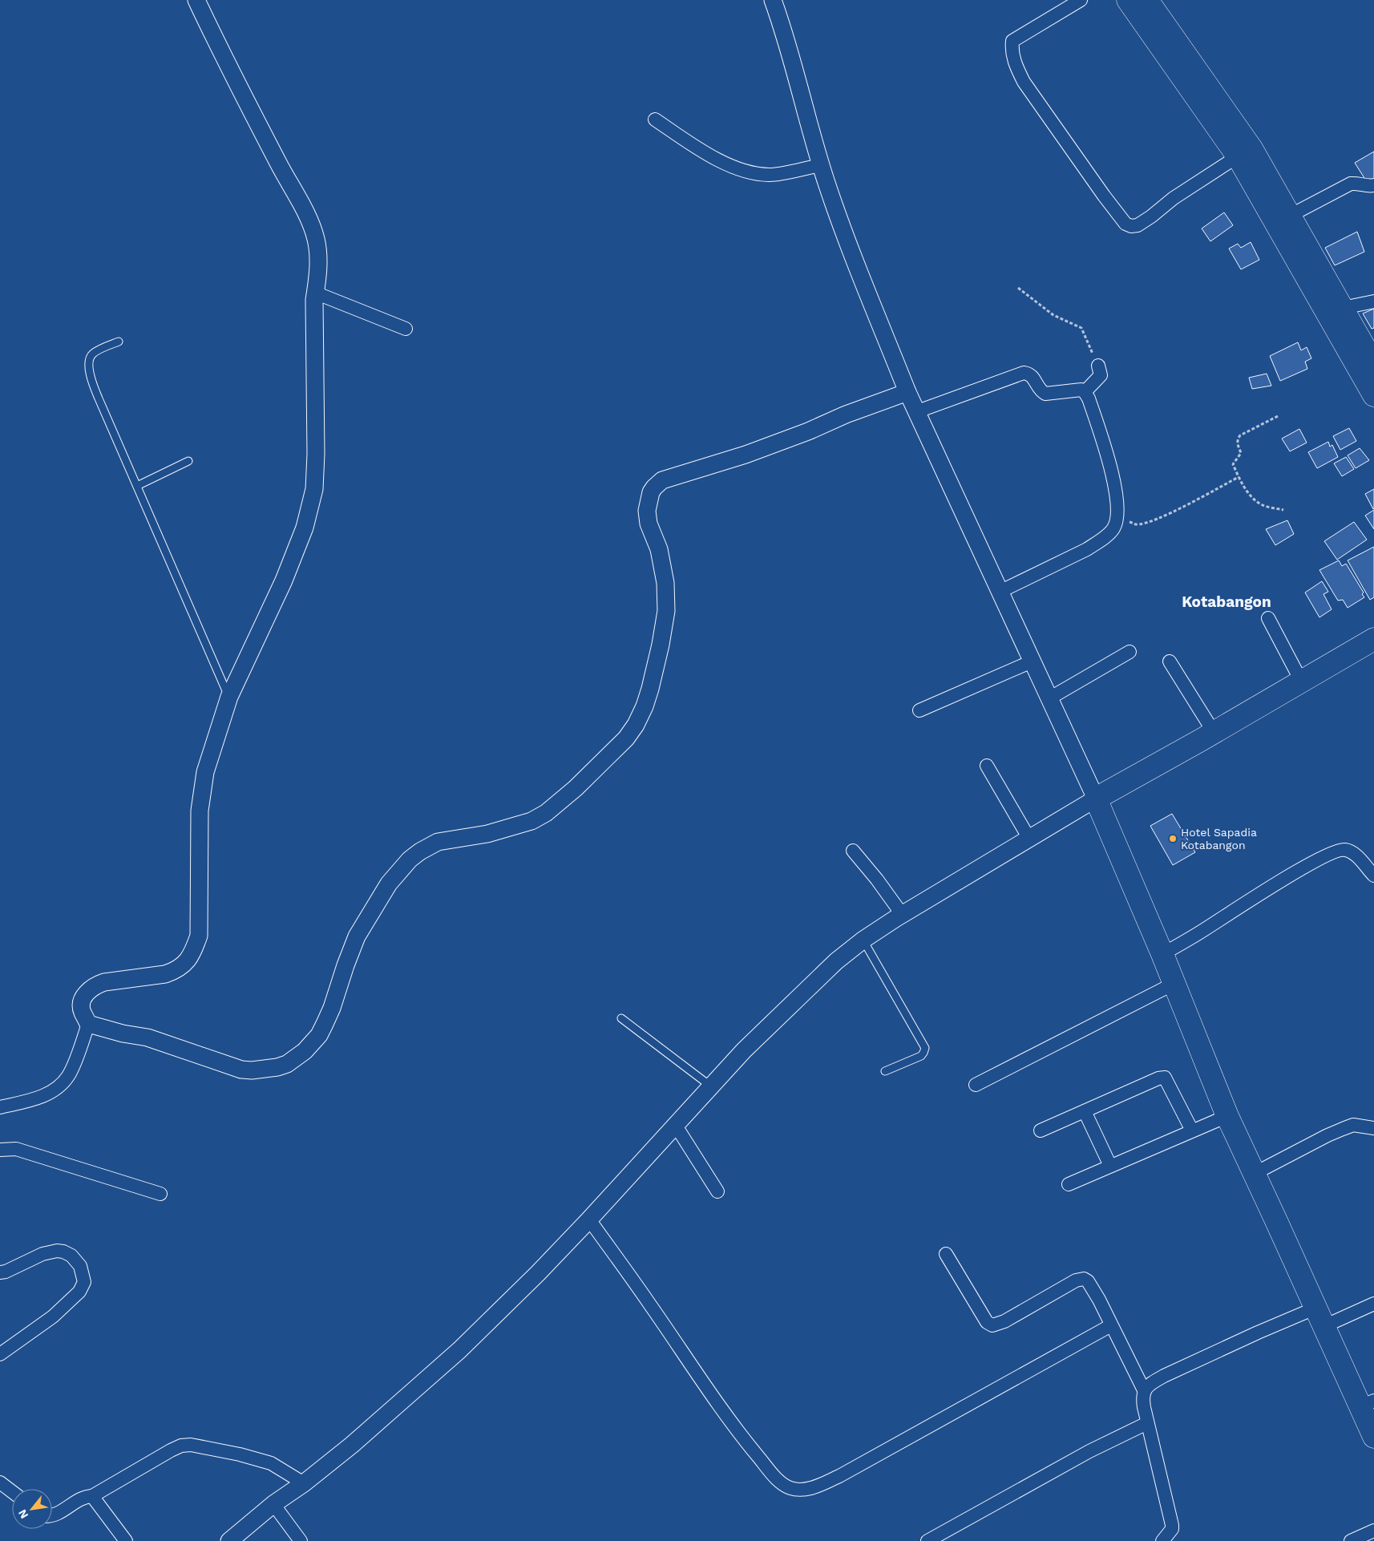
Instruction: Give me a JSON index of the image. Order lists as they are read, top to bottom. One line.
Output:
{"districts":["Kotabangon"],"places":["Hotel Sapadia Kotabangon"],"north":"bottom left"}
